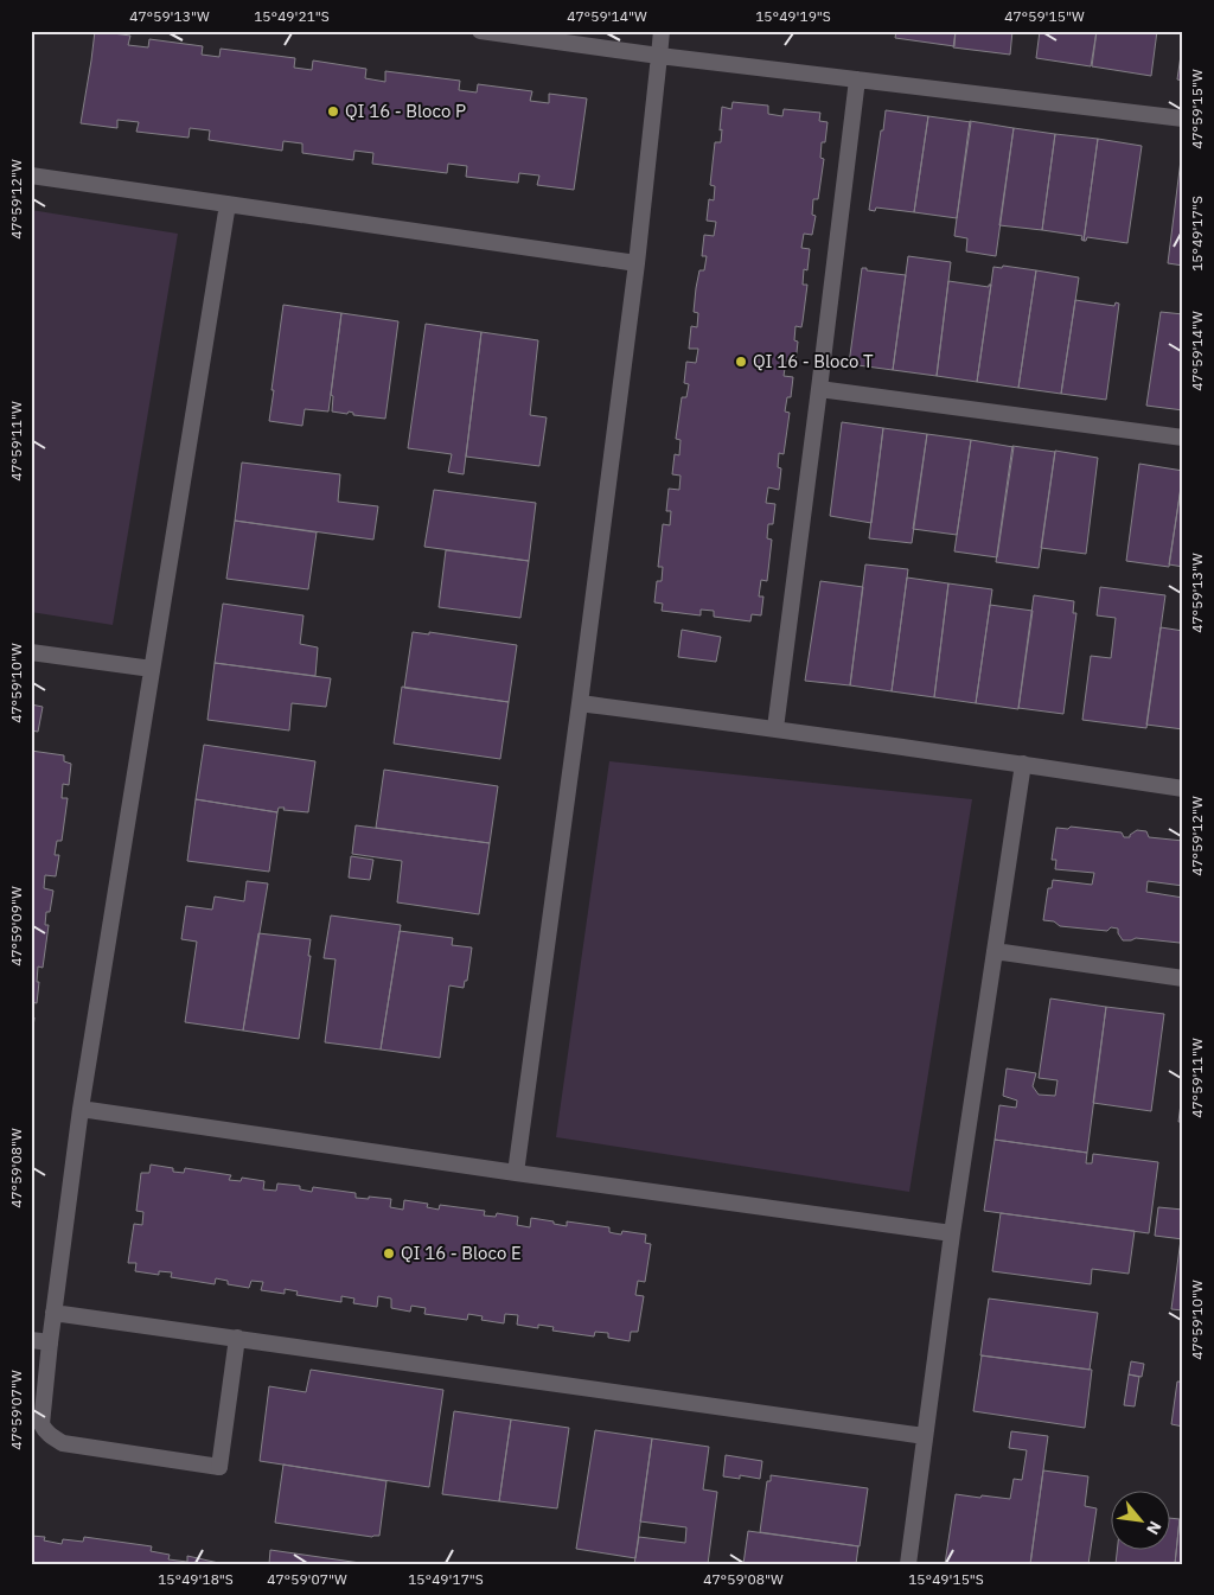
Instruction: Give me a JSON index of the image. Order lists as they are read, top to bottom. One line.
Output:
{"places":["QI 16 - Bloco P","QI 16 - Bloco T","QI 16 - Bloco E"],"north":"bottom right","coordinates":["47°59'13\"W","15°49'21\"S","47°59'14\"W","15°49'19\"S","47°59'15\"W","47°59'12\"W","15°49'17\"S","47°59'11\"W","47°59'10\"W","47°59'09\"W","47°59'08\"W","47°59'07\"W","15°49'18\"S","15°49'15\"S"]}
